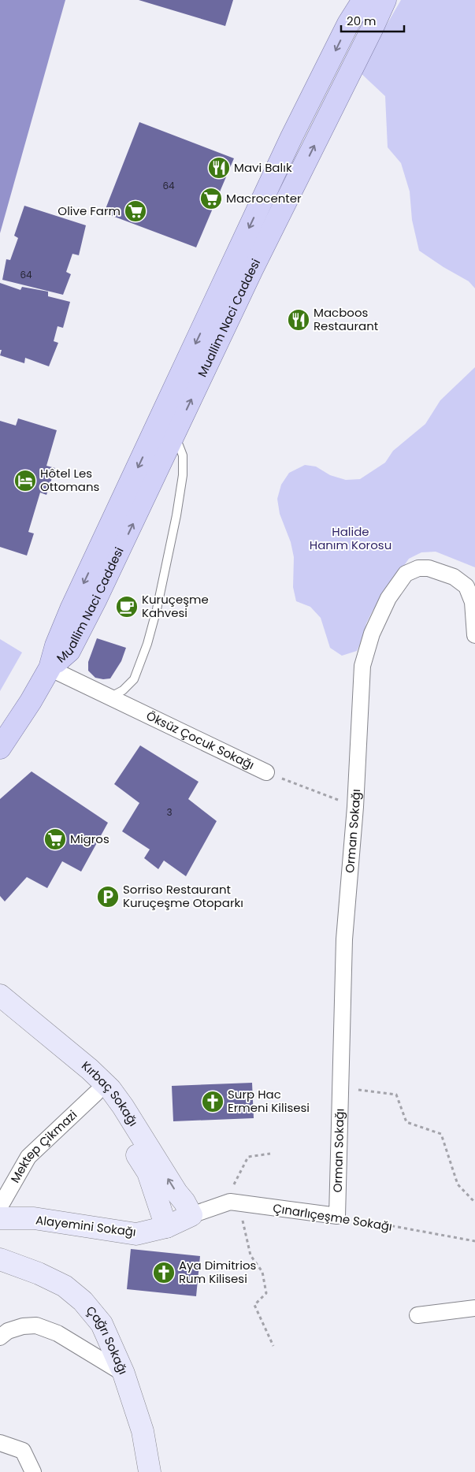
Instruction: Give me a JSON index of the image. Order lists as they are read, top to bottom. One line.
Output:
{"streets":{"main road":["Muallim Naci Caddesi"],"street":["Öksüz Çocuk Sokağı","Orman Sokağı","Kırbaç Sokağı","Mektep Çikmazi","Çınarlıçeşme Sokağı","Alayemini Sokağı","Çağrı Sokağı"]},"crossings":[["Muallim Naci Caddesi","Öksüz Çocuk Sokağı"],["Öksüz Çocuk Sokağı","Orman Sokağı"],["Orman Sokağı","Çınarlıçeşme Sokağı"],["Kırbaç Sokağı","Mektep Çikmazi"],["Kırbaç Sokağı","Çınarlıçeşme Sokağı"],["Kırbaç Sokağı","Alayemini Sokağı"],["Çınarlıçeşme Sokağı","Alayemini Sokağı"]],"parks":["Halide Hanım Korosu"],"places":{"restaurant":["Mavi Balık","Macboos Restaurant"],"supermarket":["Macrocenter","Olive Farm","Migros"],"hotel":["Hôtel Les Ottomans"],"cafe":["Kuruçeşme Kahvesi"],"parking":["Sorriso Restaurant Kuruçeşme Otoparkı"],"church":["Surp Hac Ermeni Kilisesi","Aya Dimitrios Rum Kilisesi"]},"house_numbers":["64","64","3"],"scale_bar":"20 m"}
